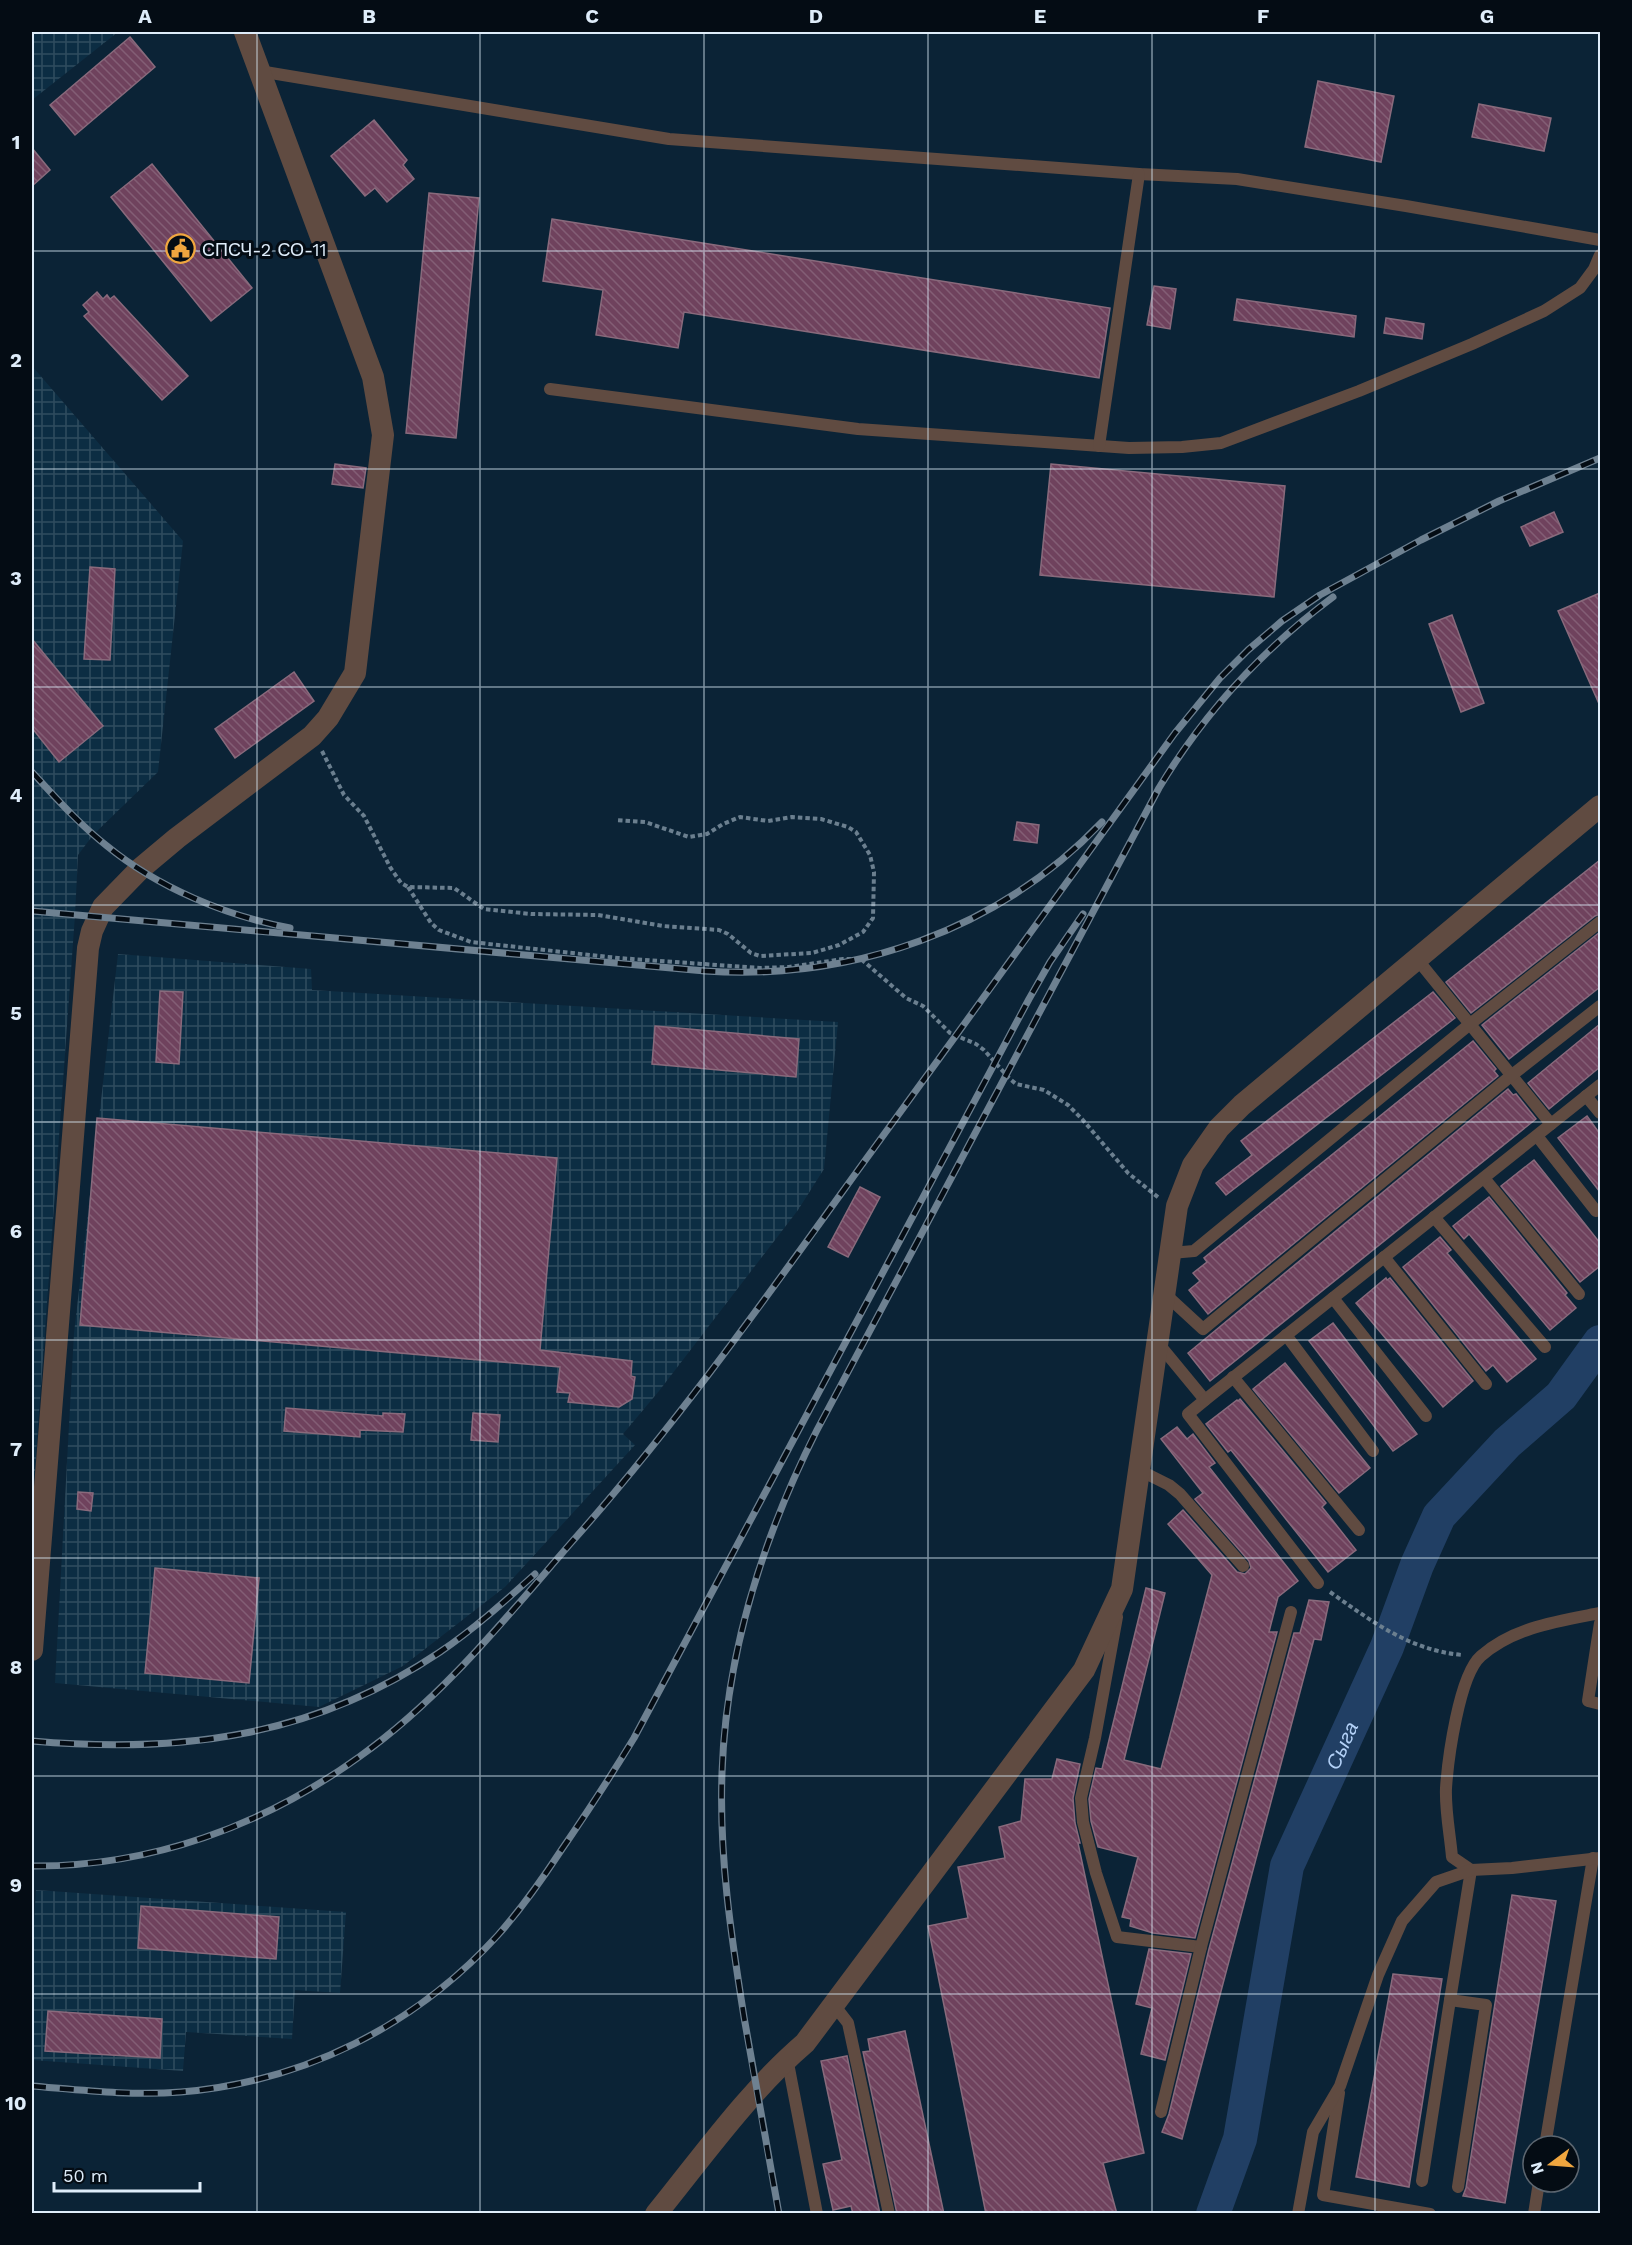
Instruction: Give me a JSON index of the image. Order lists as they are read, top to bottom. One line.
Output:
{"water":["Сыга"],"places":{"public building":["СПСЧ-2 СО-11"]},"scale_bar":"50 m","north":"left","grid":{"columns":["A","B","C","D","E","F","G"],"rows":["1","2","3","4","5","6","7","8","9","10"]}}
